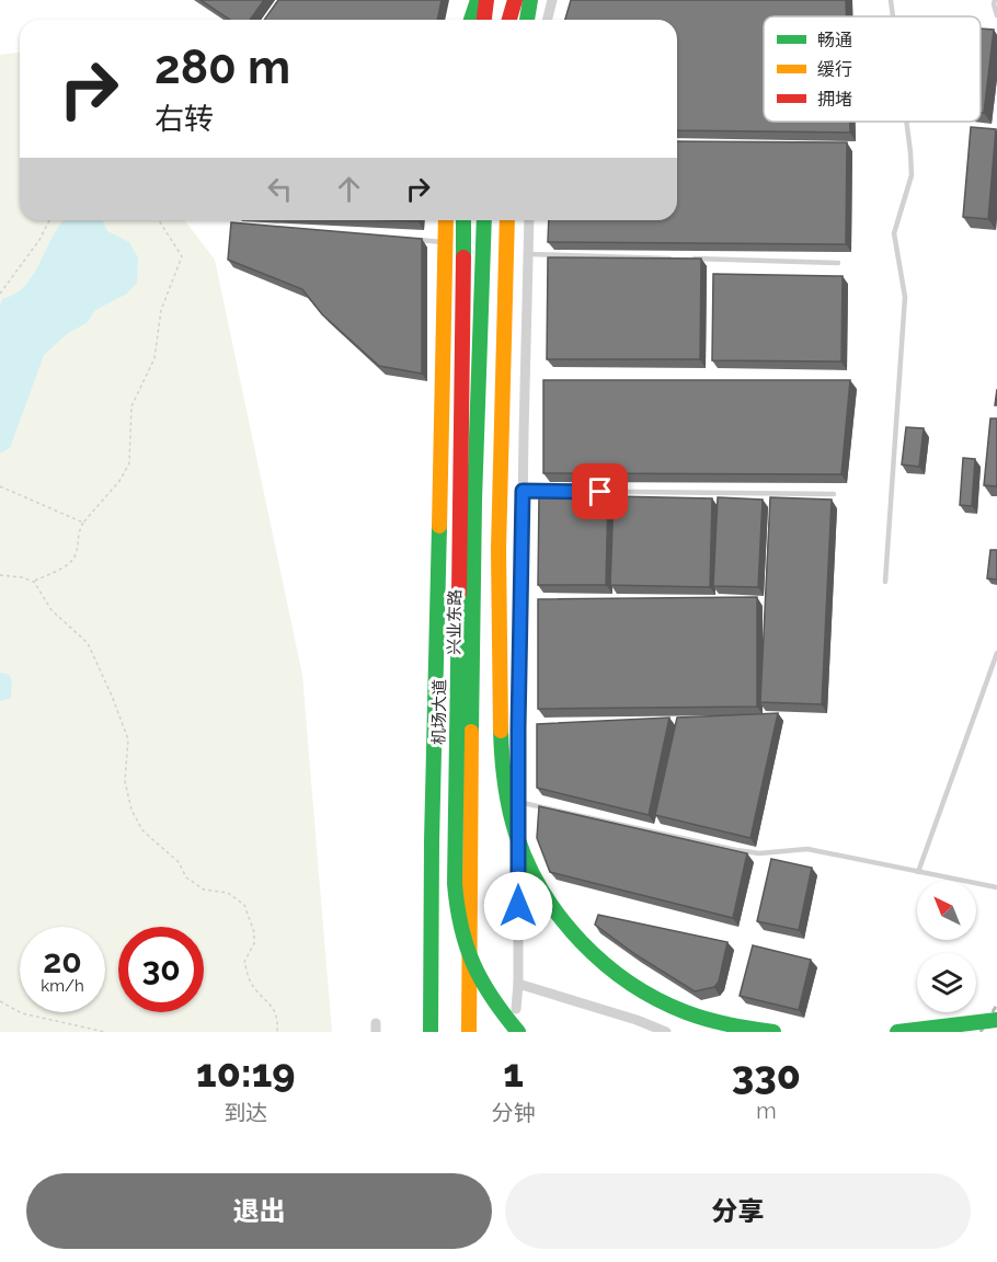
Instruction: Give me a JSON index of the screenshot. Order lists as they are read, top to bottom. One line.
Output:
{"streets":{"main road":["兴业东路","机场大道"]},"legend":["畅通","缓行","拥堵"],"north":"top left","page":{"turn":["280 m","右转"],"speed":"20 km/h","limit":"30","eta":["10:19","到达","1","分钟","330","m"],"buttons":["退出","分享"]}}
